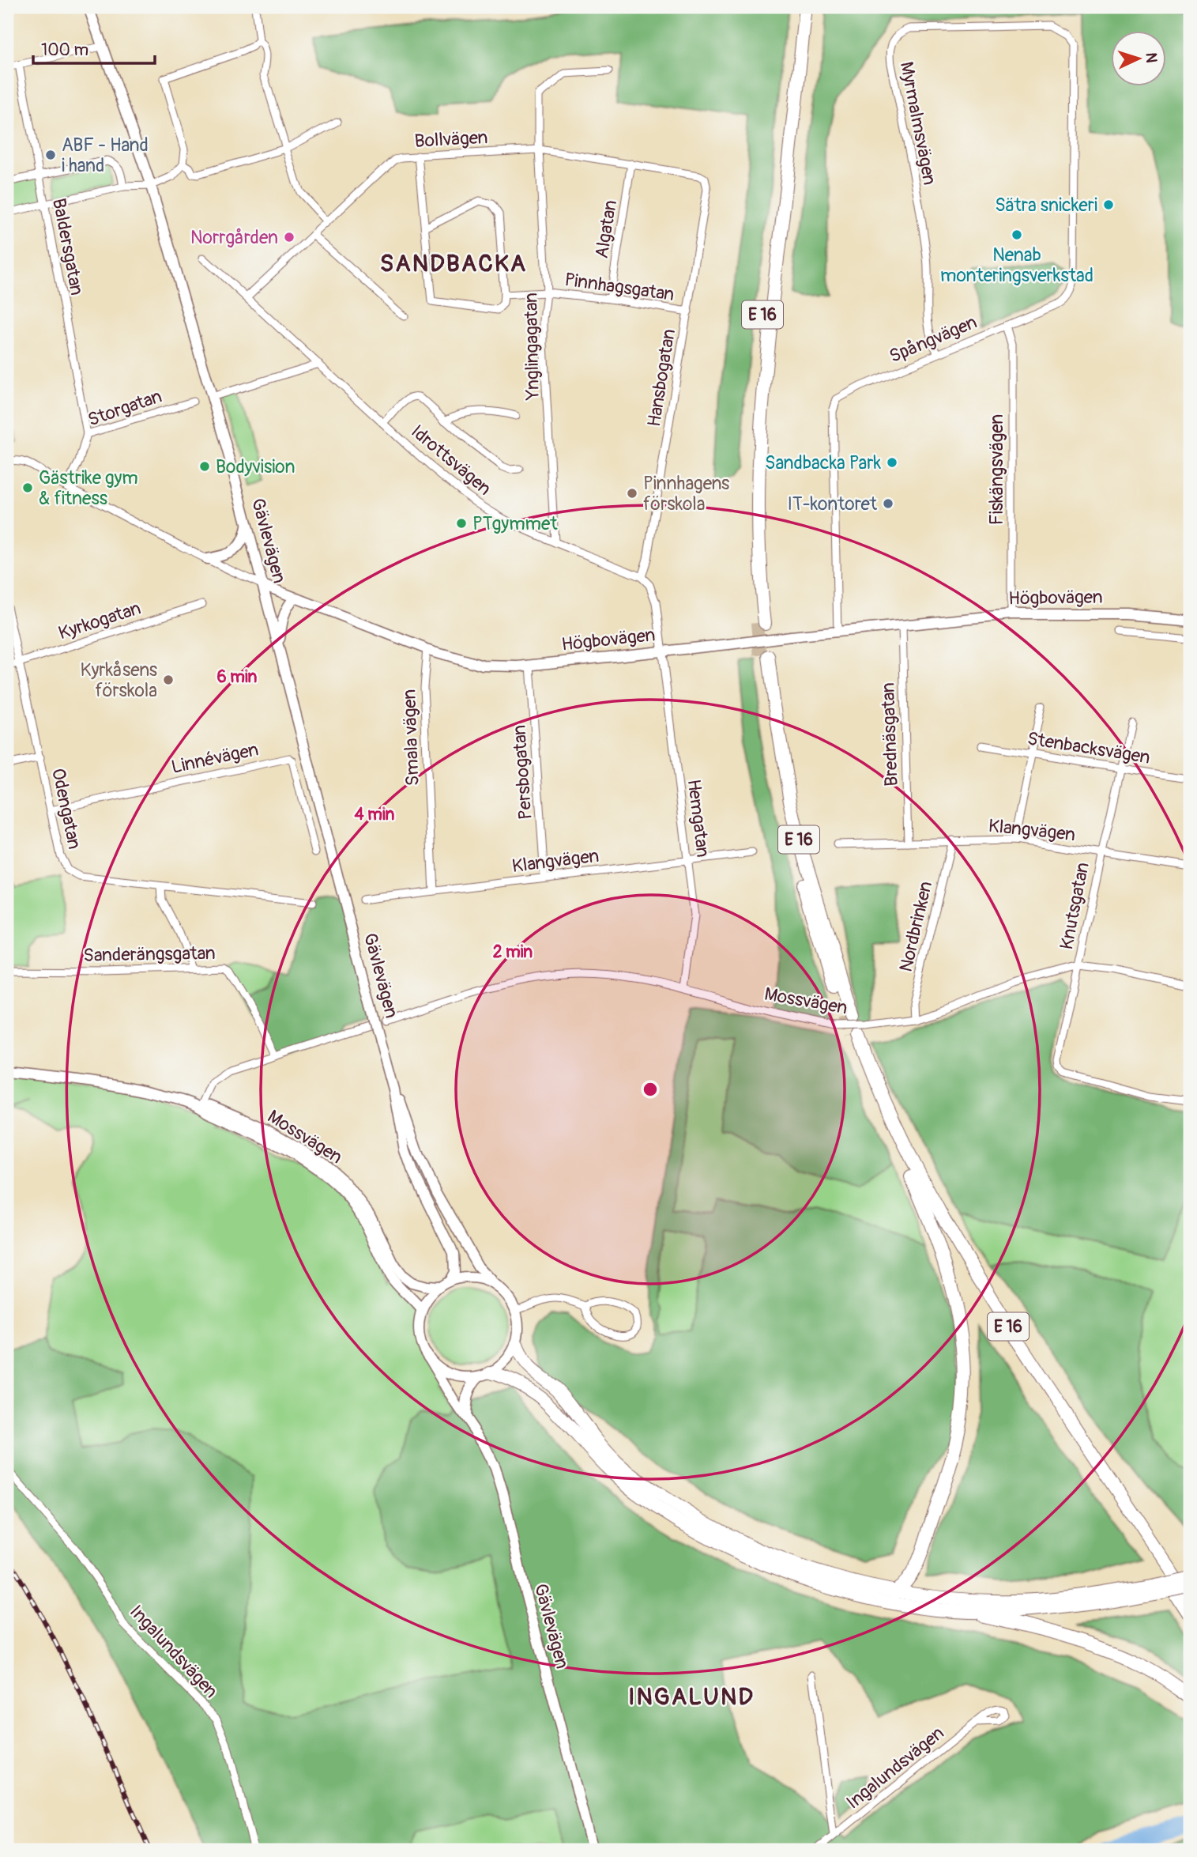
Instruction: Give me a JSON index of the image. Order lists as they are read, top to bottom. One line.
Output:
{"streets":{"highway":["E 16"],"main road":["Gävlevägen","Högbovägen","Mossvägen"],"street":["Myrmalmsvägen","Bollvägen","Algatan","Baldersgatan","Pinnhagsgatan","Spångvägen","Ynglingagatan","Hansbogatan","Storgatan","Idrottsvägen","Fiskängsvägen","Kyrkogatan","Brednäsgatan","Smala vägen","Stenbacksvägen","Linnévägen","Persbogatan","Odengatan","Hemgatan","Klangvägen","Knutsgatan","Nordbrinken","Sanderängsgatan","Ingalundsvägen"]},"crossings":[["Myrmalmsvägen","Spångvägen"],["Bollvägen","Algatan"],["Bollvägen","Ynglingagatan"],["Bollvägen","Hansbogatan"],["Bollvägen","Idrottsvägen"],["Algatan","Pinnhagsgatan"],["Baldersgatan","Storgatan"],["Pinnhagsgatan","Ynglingagatan"],["Pinnhagsgatan","Hansbogatan"],["E 16","Mossvägen"],["Spångvägen","Fiskängsvägen"],["Spångvägen","Högbovägen"],["Ynglingagatan","Idrottsvägen"],["Hansbogatan","Idrottsvägen"],["Storgatan","Högbovägen"],["Fiskängsvägen","Högbovägen"],["Gävlevägen","Högbovägen"],["Gävlevägen","Mossvägen"],["Högbovägen","Brednäsgatan"],["Högbovägen","Smala vägen"],["Högbovägen","Persbogatan"],["Högbovägen","Hemgatan"],["Kyrkogatan","Odengatan"],["Brednäsgatan","Klangvägen"],["Smala vägen","Klangvägen"],["Stenbacksvägen","Knutsgatan"],["Linnévägen","Odengatan"],["Persbogatan","Klangvägen"],["Hemgatan","Klangvägen"],["Hemgatan","Mossvägen"],["Klangvägen","Knutsgatan"],["Klangvägen","Nordbrinken"],["Knutsgatan","Mossvägen"],["Nordbrinken","Mossvägen"]],"districts":["SANDBACKA","INGALUND"],"places":["ABF - Hand i hand","Sätra snickeri","Nenab monteringsverkstad","Norrgården","Sandbacka Park","Bodyvision","Gästrike gym & fitness","Pinnhagens förskola","IT-kontoret","PTgymmet","Kyrkåsens förskola"],"scale_bar":"100 m","north":"right","rings":["6 min","4 min","2 min"]}
